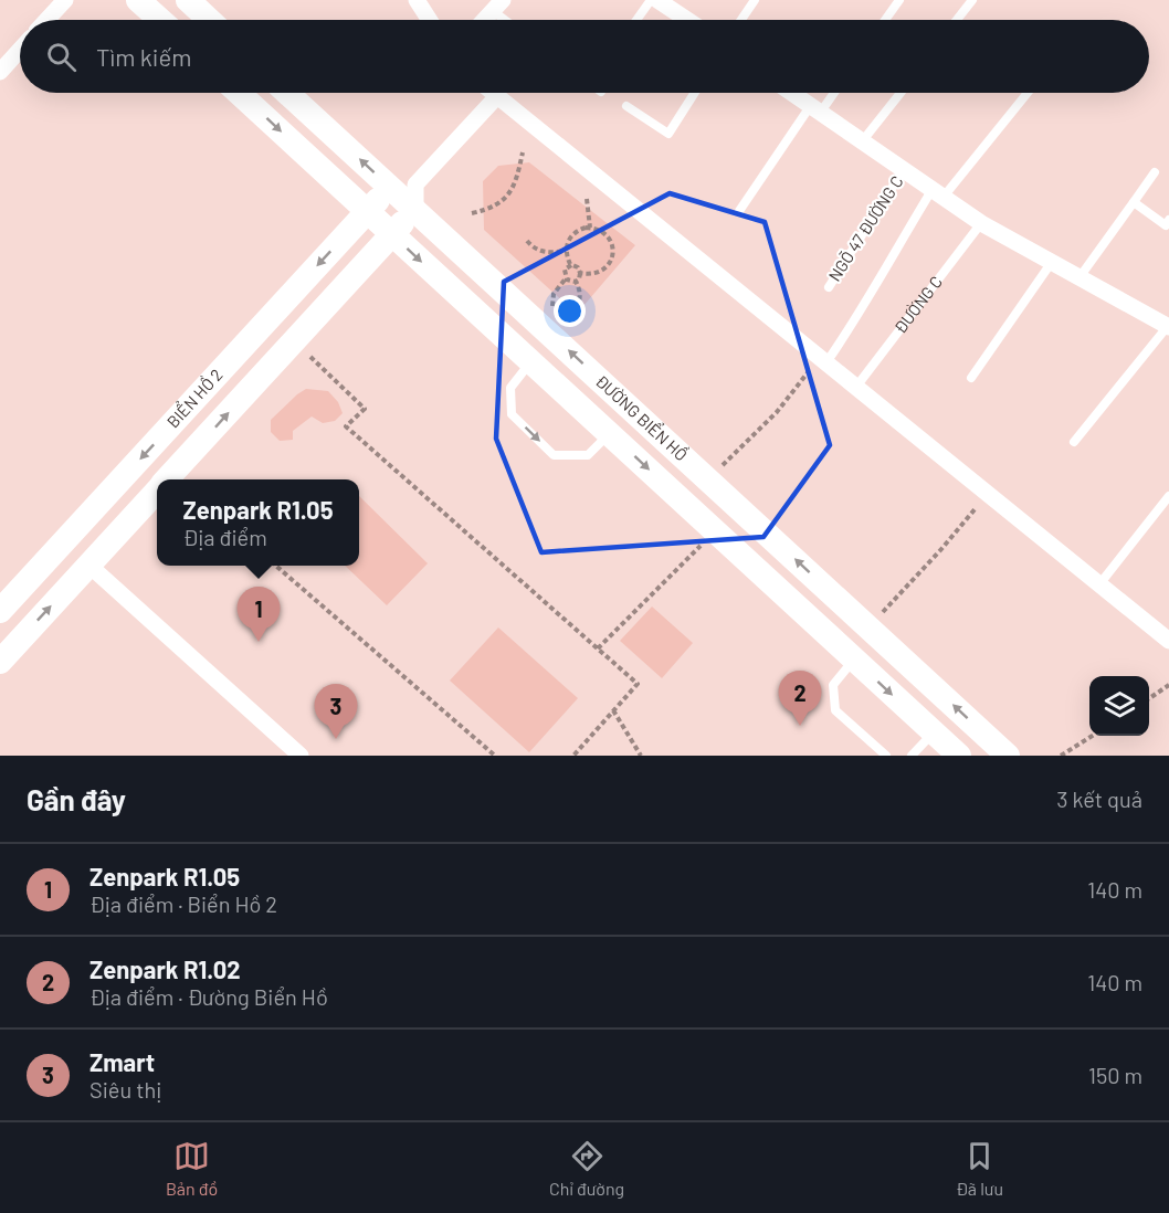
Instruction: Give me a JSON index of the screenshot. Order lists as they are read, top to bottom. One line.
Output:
{"streets":{"street":["BIỂN HỒ 2","ĐƯỜNG BIỂN HỒ"],"lane":["NGÕ 47 ĐƯỜNG C","ĐƯỜNG C"]},"crossings":[["BIỂN HỒ 2","ĐƯỜNG BIỂN HỒ"]],"page":{"search":"Tìm kiếm","popup":["Zenpark R1.05","Địa điểm"],"pins":["1","2","3"],"heading":["Gần đây","3 kết quả"],"list":[{"mark":"1","name":"Zenpark R1.05","note":"Địa điểm · Biển Hồ 2","value":"140 m"},{"mark":"2","name":"Zenpark R1.02","note":"Địa điểm · Đường Biển Hồ","value":"140 m"},{"mark":"3","name":"Zmart","note":"Siêu thị","value":"150 m"}],"nav":["Bản đồ","Chỉ đường","Đã lưu"]}}
